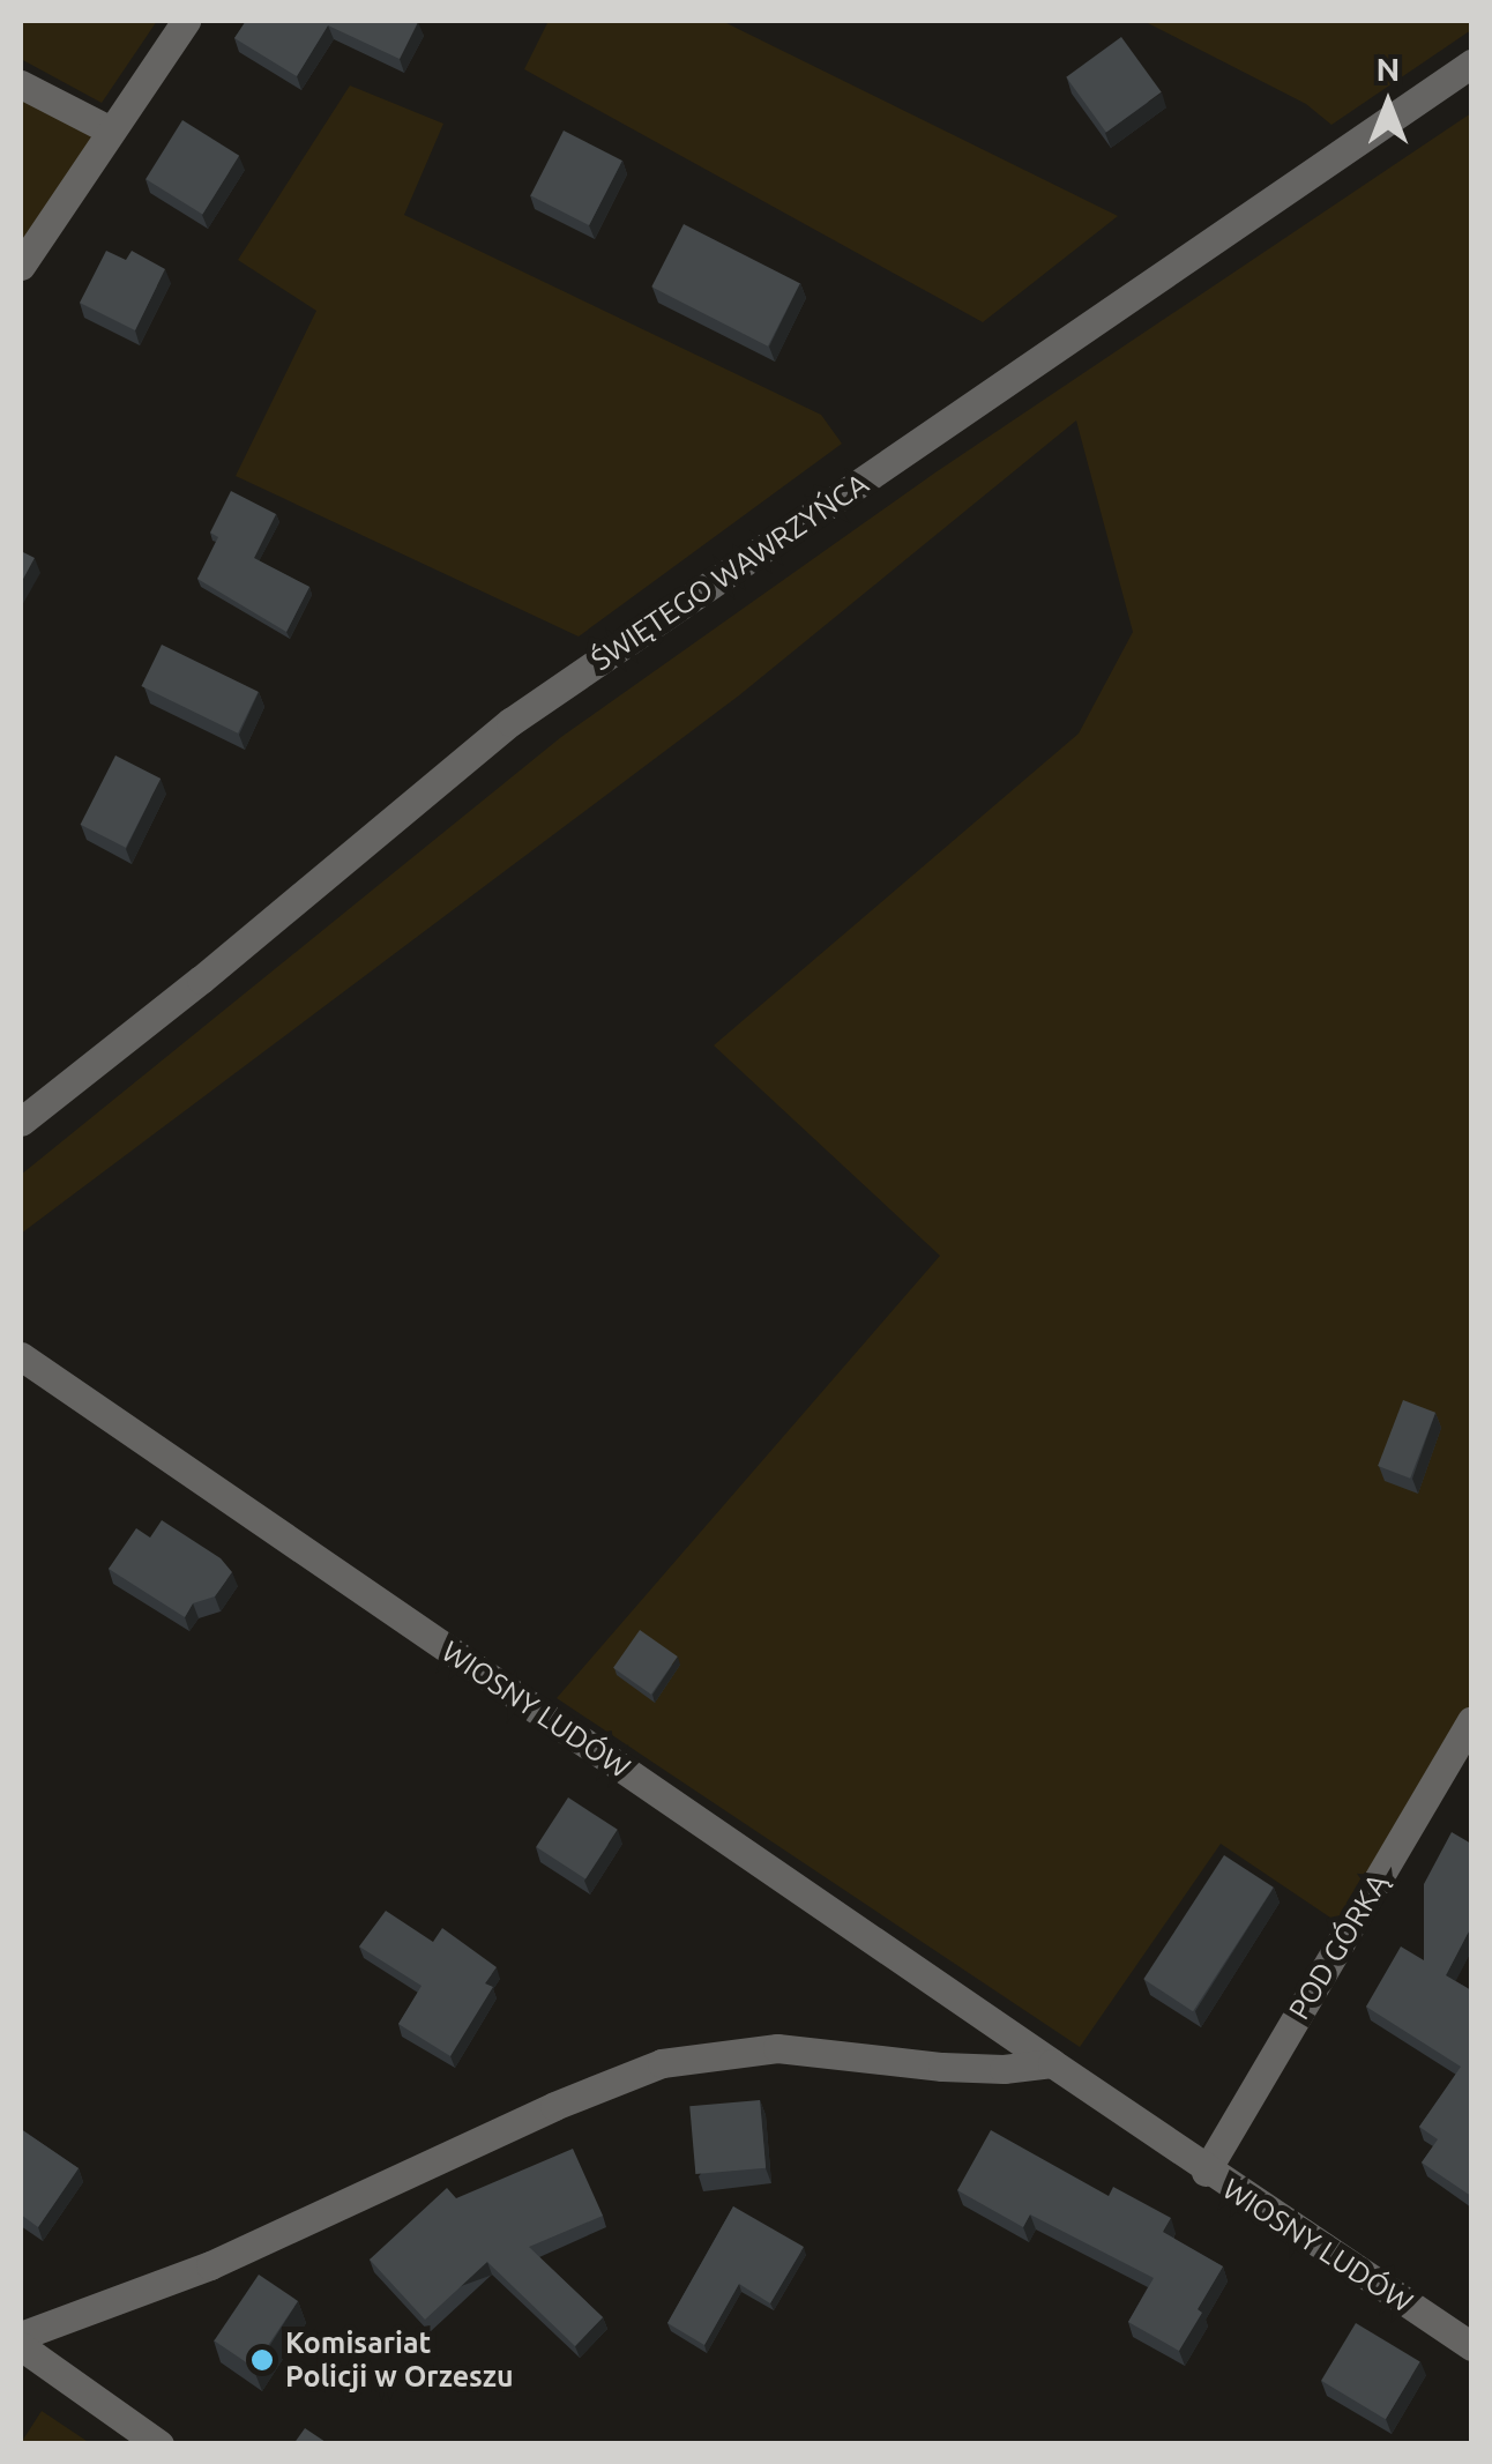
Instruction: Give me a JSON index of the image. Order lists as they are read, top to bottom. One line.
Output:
{"streets":{"street":["ŚWIĘTEGO WAWRZYŃCA","WIOSNY LUDÓW","POD GÓRKĄ"]},"crossings":[["WIOSNY LUDÓW","POD GÓRKĄ"]],"places":["Komisariat Policji w Orzeszu"],"north":"top"}
